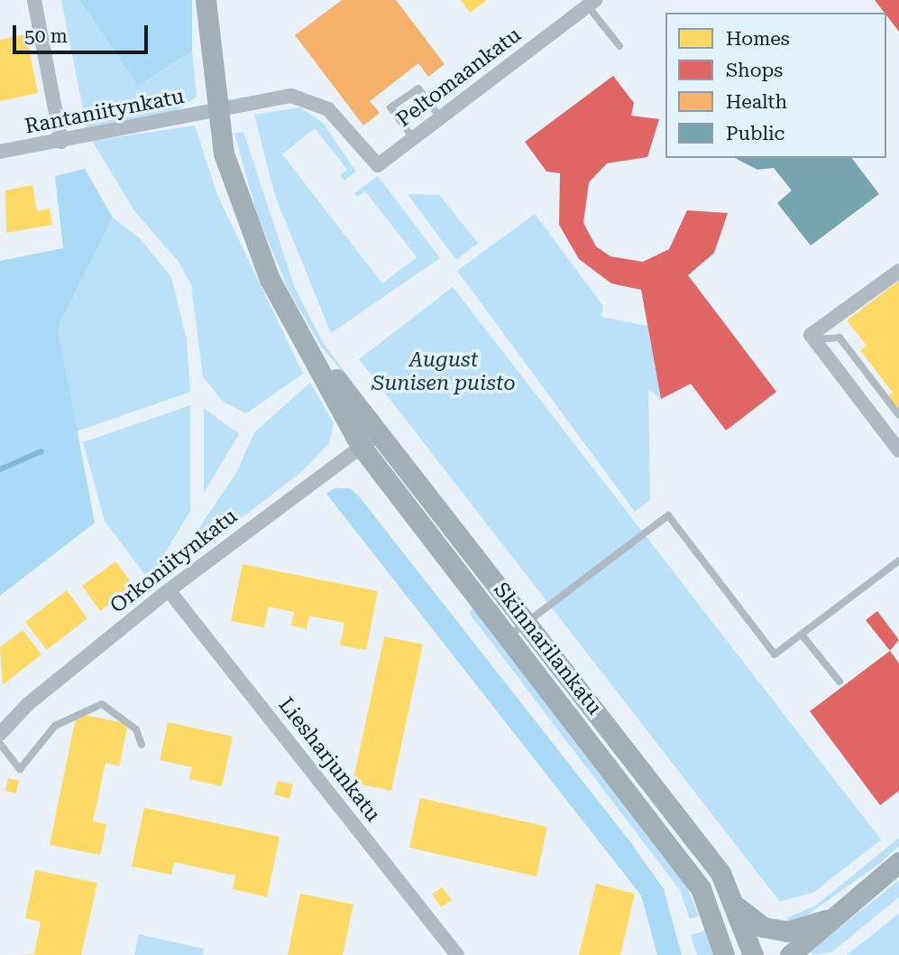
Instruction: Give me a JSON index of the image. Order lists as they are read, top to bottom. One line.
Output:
{"streets":{"main road":["Skinnarilankatu"],"street":["Peltomaankatu","Rantaniitynkatu","Orkoniitynkatu","Liesharjunkatu"]},"crossings":[["Peltomaankatu","Rantaniitynkatu"],["Rantaniitynkatu","Skinnarilankatu"],["Orkoniitynkatu","Skinnarilankatu"],["Orkoniitynkatu","Liesharjunkatu"]],"parks":["August Sunisen puisto"],"legend":["Homes","Shops","Health","Public"],"scale_bar":"50 m"}
